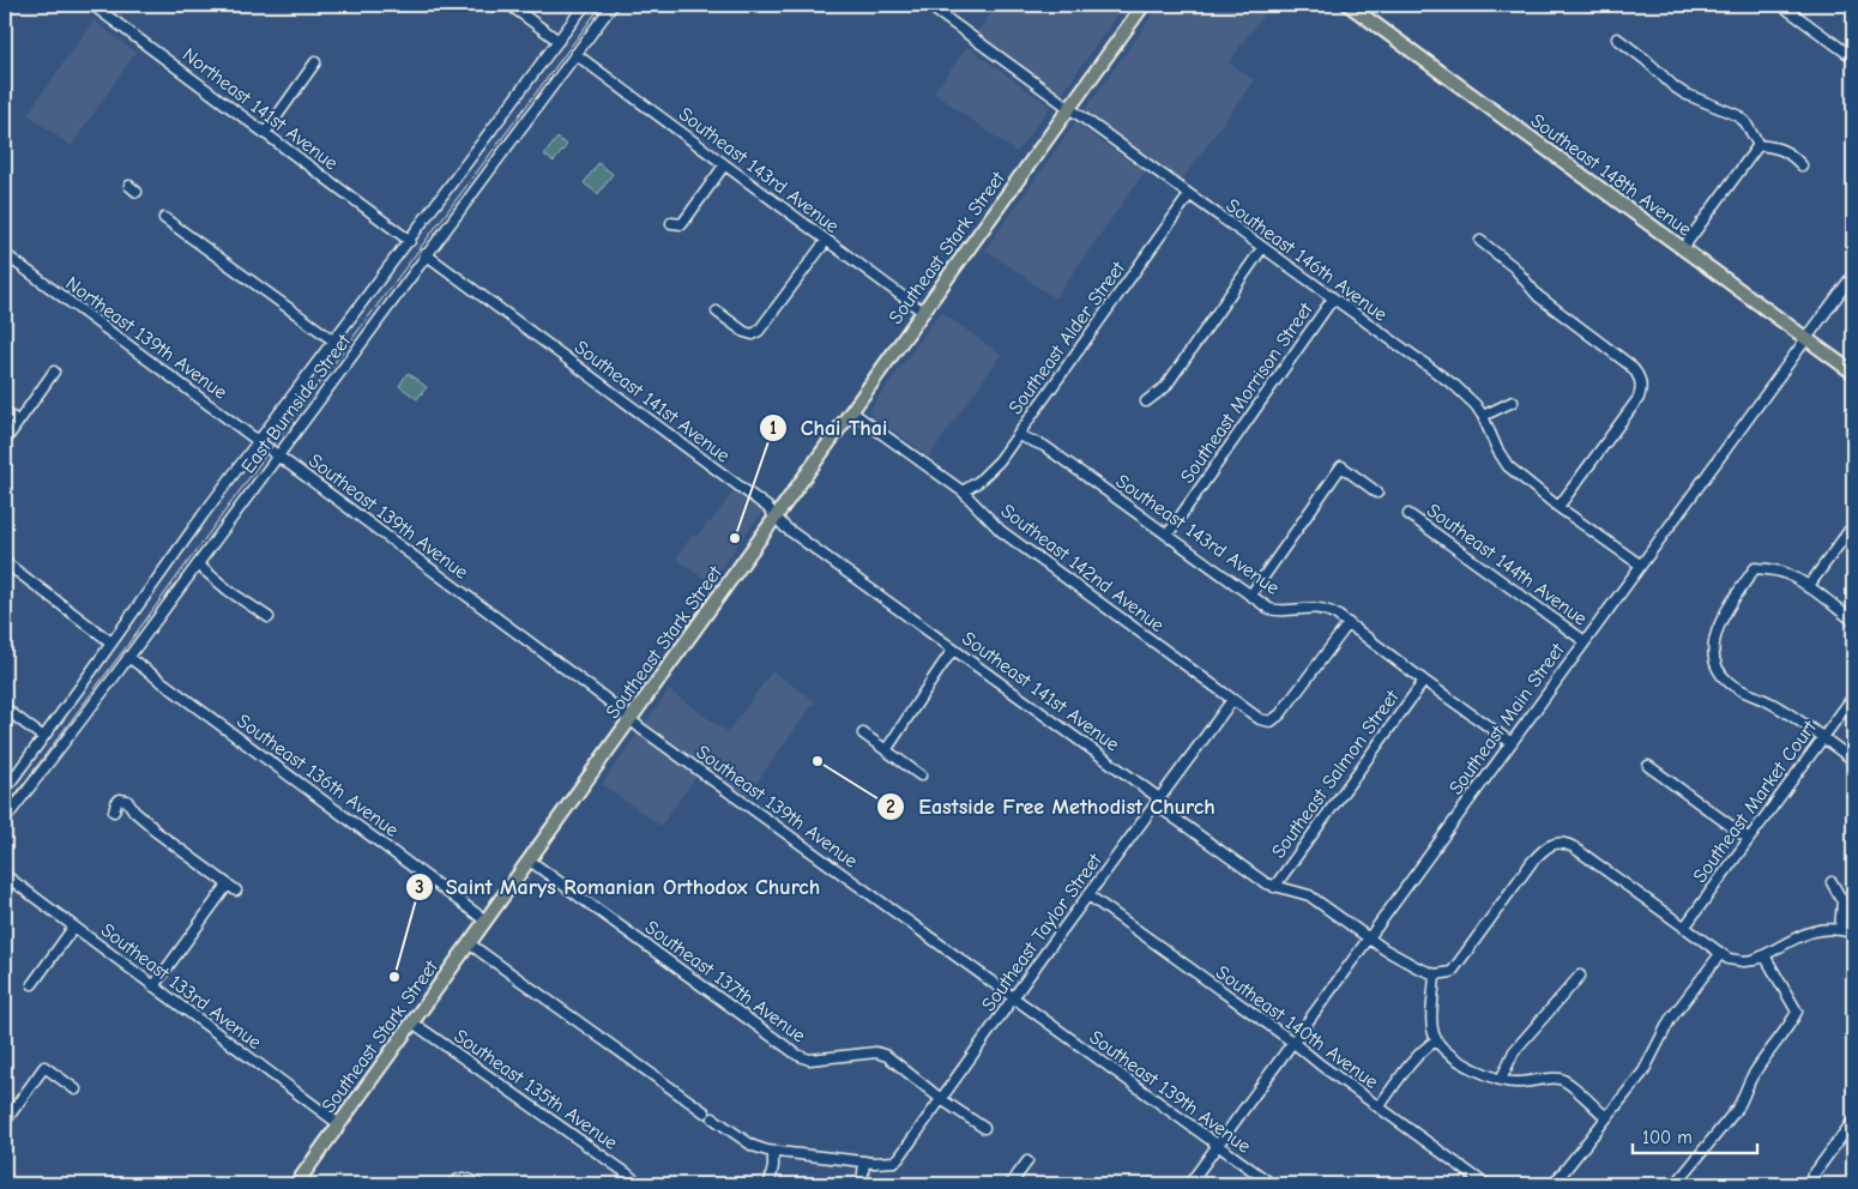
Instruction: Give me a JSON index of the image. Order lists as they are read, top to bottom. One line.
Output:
{"streets":{"main road":["Southeast 148th Avenue","Southeast Stark Street"],"street":["Northeast 141st Avenue","Southeast 143rd Avenue","Southeast 146th Avenue","Northeast 139th Avenue","Southeast Alder Street","Southeast Morrison Street","Southeast 141st Avenue","East Burnside Street","Southeast 139th Avenue","Southeast 144th Avenue","Southeast 142nd Avenue","Southeast Main Street","Southeast Salmon Street","Southeast 136th Avenue","Southeast Market Court","Southeast Taylor Street","Southeast 137th Avenue","Southeast 133rd Avenue","Southeast 140th Avenue","Southeast 135th Avenue"]},"crossings":[["Northeast 141st Avenue","East Burnside Street"],["Southeast 143rd Avenue","Southeast Stark Street"],["Southeast 143rd Avenue","Southeast Alder Street"],["Southeast 143rd Avenue","Southeast Morrison Street"],["Southeast 143rd Avenue","East Burnside Street"],["Southeast 143rd Avenue","Southeast 142nd Avenue"],["Southeast 143rd Avenue","Southeast Main Street"],["Southeast 143rd Avenue","Southeast Salmon Street"],["Southeast 148th Avenue","Southeast Main Street"],["Southeast Stark Street","Southeast 146th Avenue"],["Southeast Stark Street","Southeast 141st Avenue"],["Southeast Stark Street","Southeast 139th Avenue"],["Southeast Stark Street","Southeast 142nd Avenue"],["Southeast Stark Street","Southeast 136th Avenue"],["Southeast Stark Street","Southeast 137th Avenue"],["Southeast Stark Street","Southeast 133rd Avenue"],["Southeast Stark Street","Southeast 135th Avenue"],["Southeast 146th Avenue","Southeast Alder Street"],["Southeast 146th Avenue","Southeast Morrison Street"],["Southeast 146th Avenue","Southeast Main Street"],["Northeast 139th Avenue","East Burnside Street"],["Northeast 139th Avenue","Southeast 139th Avenue"],["Southeast Alder Street","Southeast 142nd Avenue"],["Southeast 141st Avenue","East Burnside Street"],["Southeast 141st Avenue","Southeast Main Street"],["Southeast 141st Avenue","Southeast Salmon Street"],["Southeast 141st Avenue","Southeast Taylor Street"],["East Burnside Street","Southeast 139th Avenue"],["East Burnside Street","Southeast 136th Avenue"],["Southeast 139th Avenue","Southeast Main Street"],["Southeast 139th Avenue","Southeast Taylor Street"],["Southeast 144th Avenue","Southeast Main Street"],["Southeast 142nd Avenue","Southeast Taylor Street"],["Southeast Main Street","Southeast 140th Avenue"],["Southeast Taylor Street","Southeast 137th Avenue"],["Southeast Taylor Street","Southeast 140th Avenue"]],"places":["Chai Thai","Eastside Free Methodist Church","Saint Marys Romanian Orthodox Church"],"scale_bar":"100 m"}
